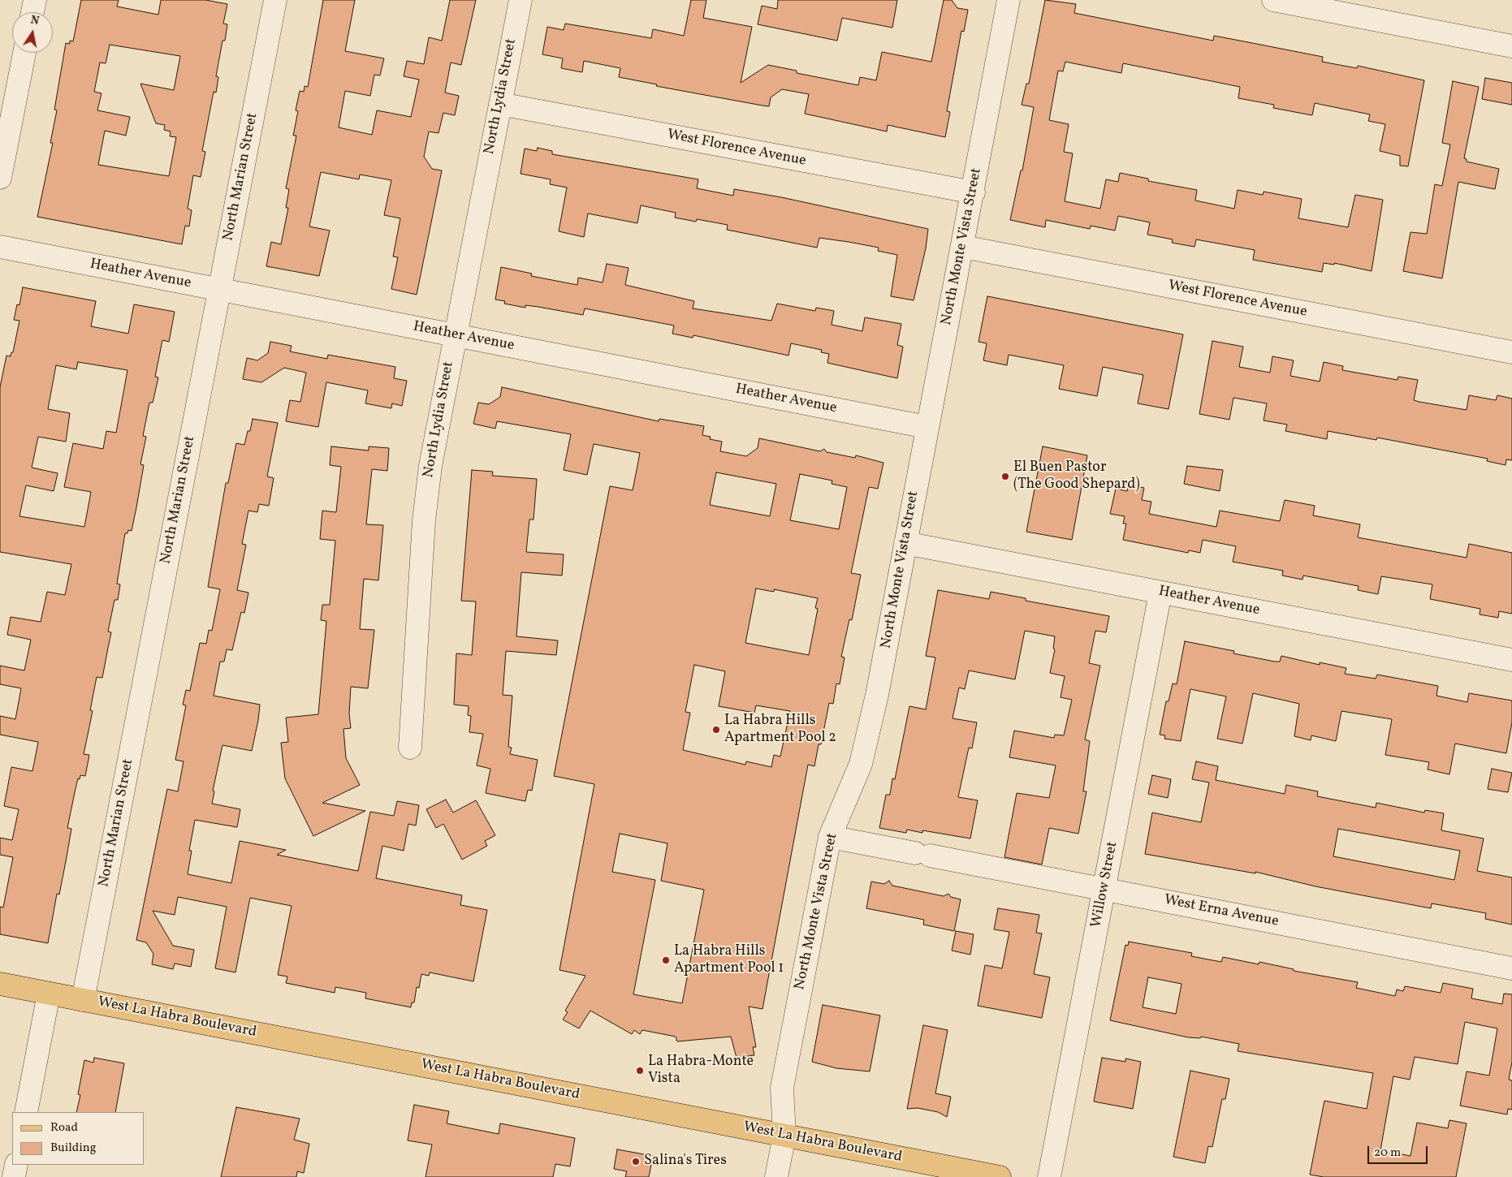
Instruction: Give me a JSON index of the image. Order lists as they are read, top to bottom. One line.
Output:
{"streets":{"main road":["West La Habra Boulevard"],"street":["North Lydia Street","West Florence Avenue","North Marian Street","North Monte Vista Street","Heather Avenue","Willow Street","West Erna Avenue"]},"crossings":[["North Lydia Street","West Florence Avenue"],["North Lydia Street","Heather Avenue"],["West Florence Avenue","North Monte Vista Street"],["North Marian Street","Heather Avenue"],["North Marian Street","West La Habra Boulevard"],["North Monte Vista Street","Heather Avenue"],["North Monte Vista Street","West Erna Avenue"],["North Monte Vista Street","West La Habra Boulevard"],["Heather Avenue","Willow Street"],["Willow Street","West Erna Avenue"]],"places":["El Buen Pastor (The Good Shepard)","La Habra Hills Apartment Pool 2","La Habra Hills Apartment Pool 1","La Habra-Monte Vista","Salina's Tires"],"legend":["Road","Building"],"scale_bar":"20 m","north":"top"}
